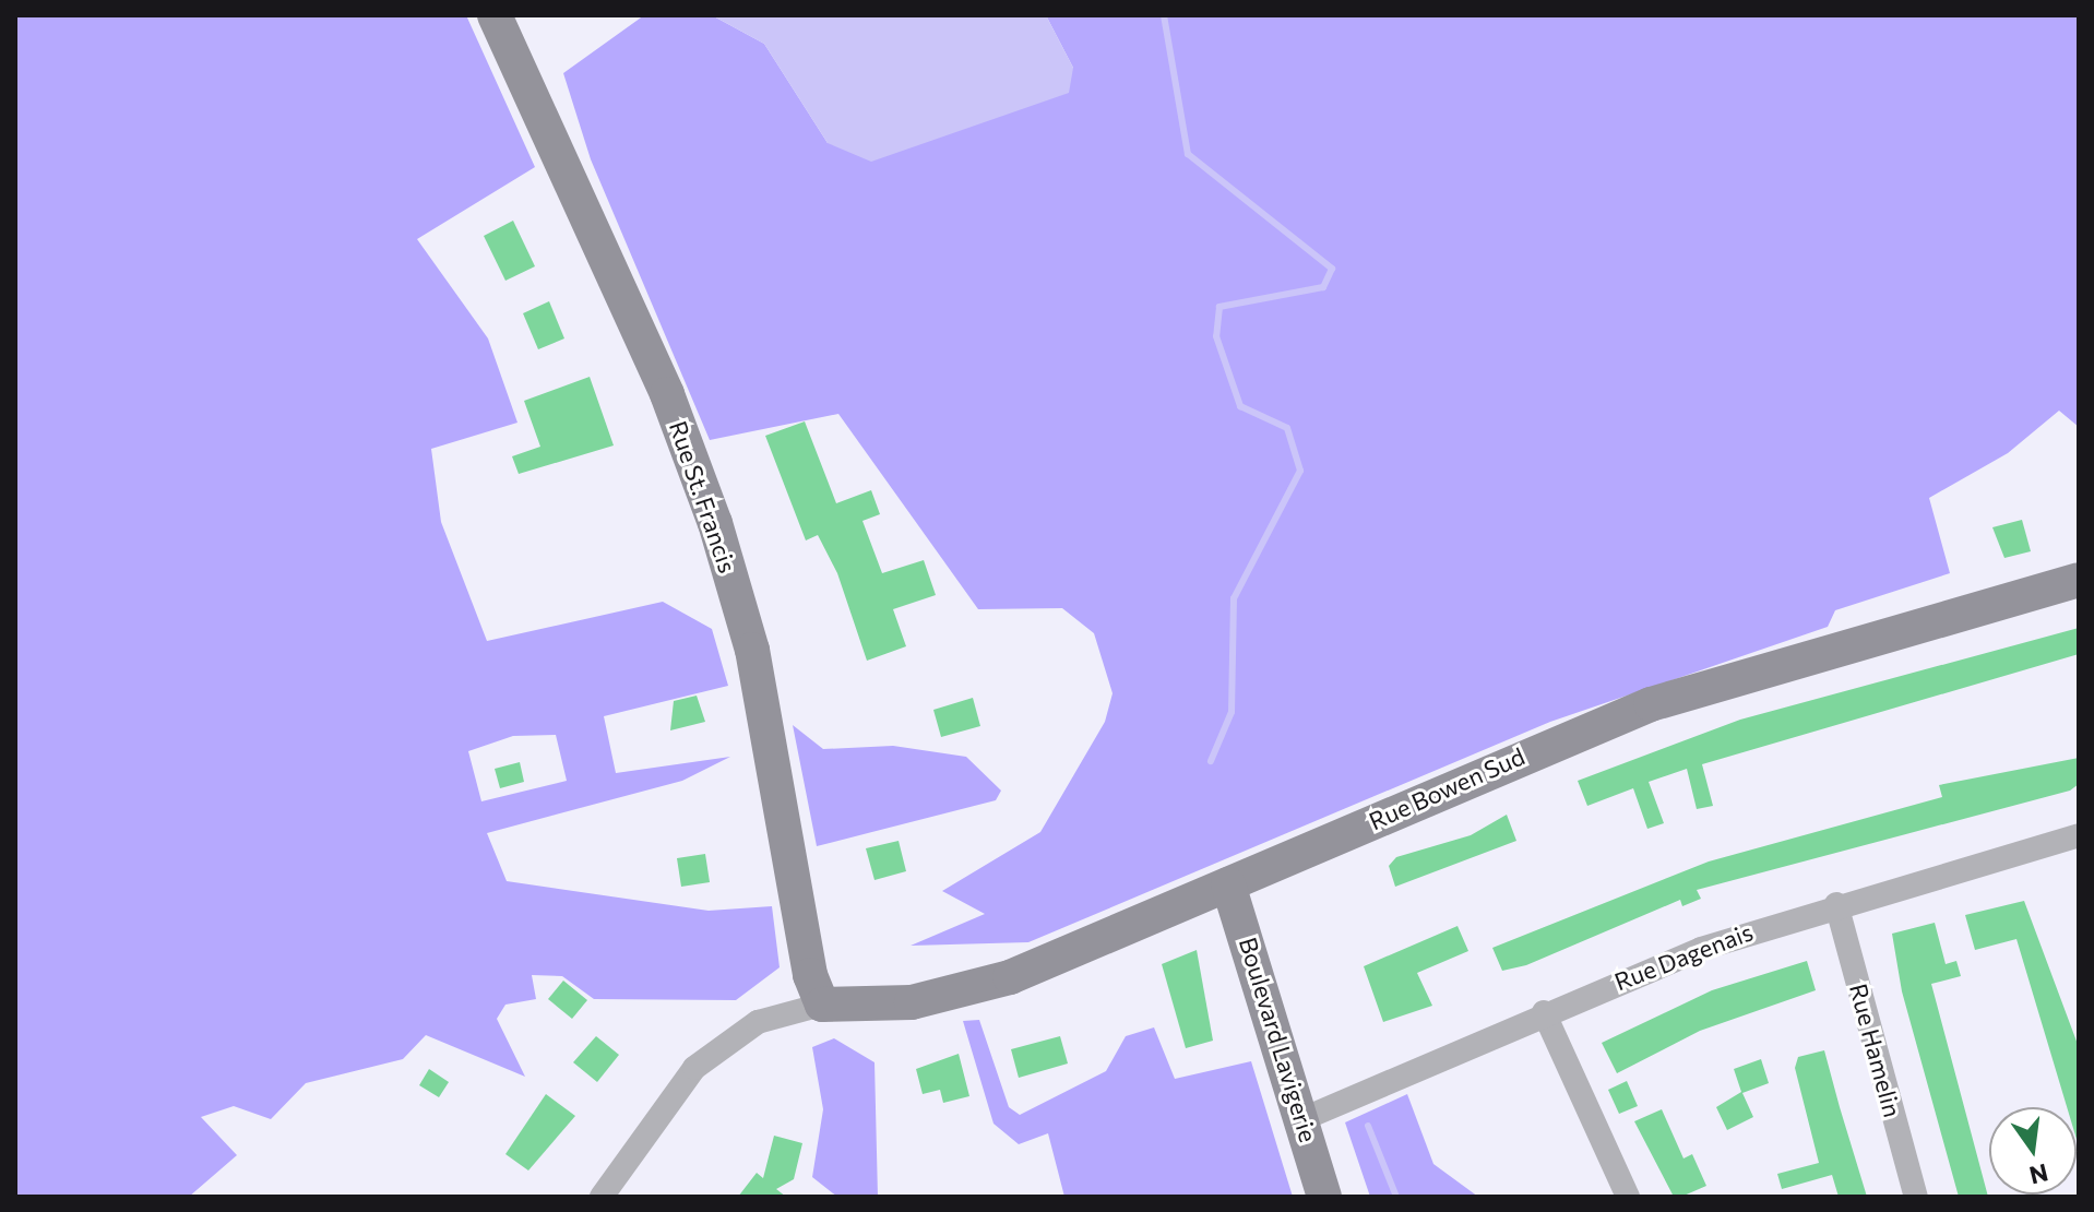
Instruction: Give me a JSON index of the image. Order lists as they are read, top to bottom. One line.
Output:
{"streets":{"street":["Rue St. Francis","Rue Bowen Sud","Rue Dagenais","Boulevard Lavigerie","Rue Hamelin"]},"crossings":[["Rue St. Francis","Rue Bowen Sud"],["Rue Bowen Sud","Boulevard Lavigerie"],["Rue Dagenais","Boulevard Lavigerie"],["Rue Dagenais","Rue Hamelin"]],"north":"bottom"}
